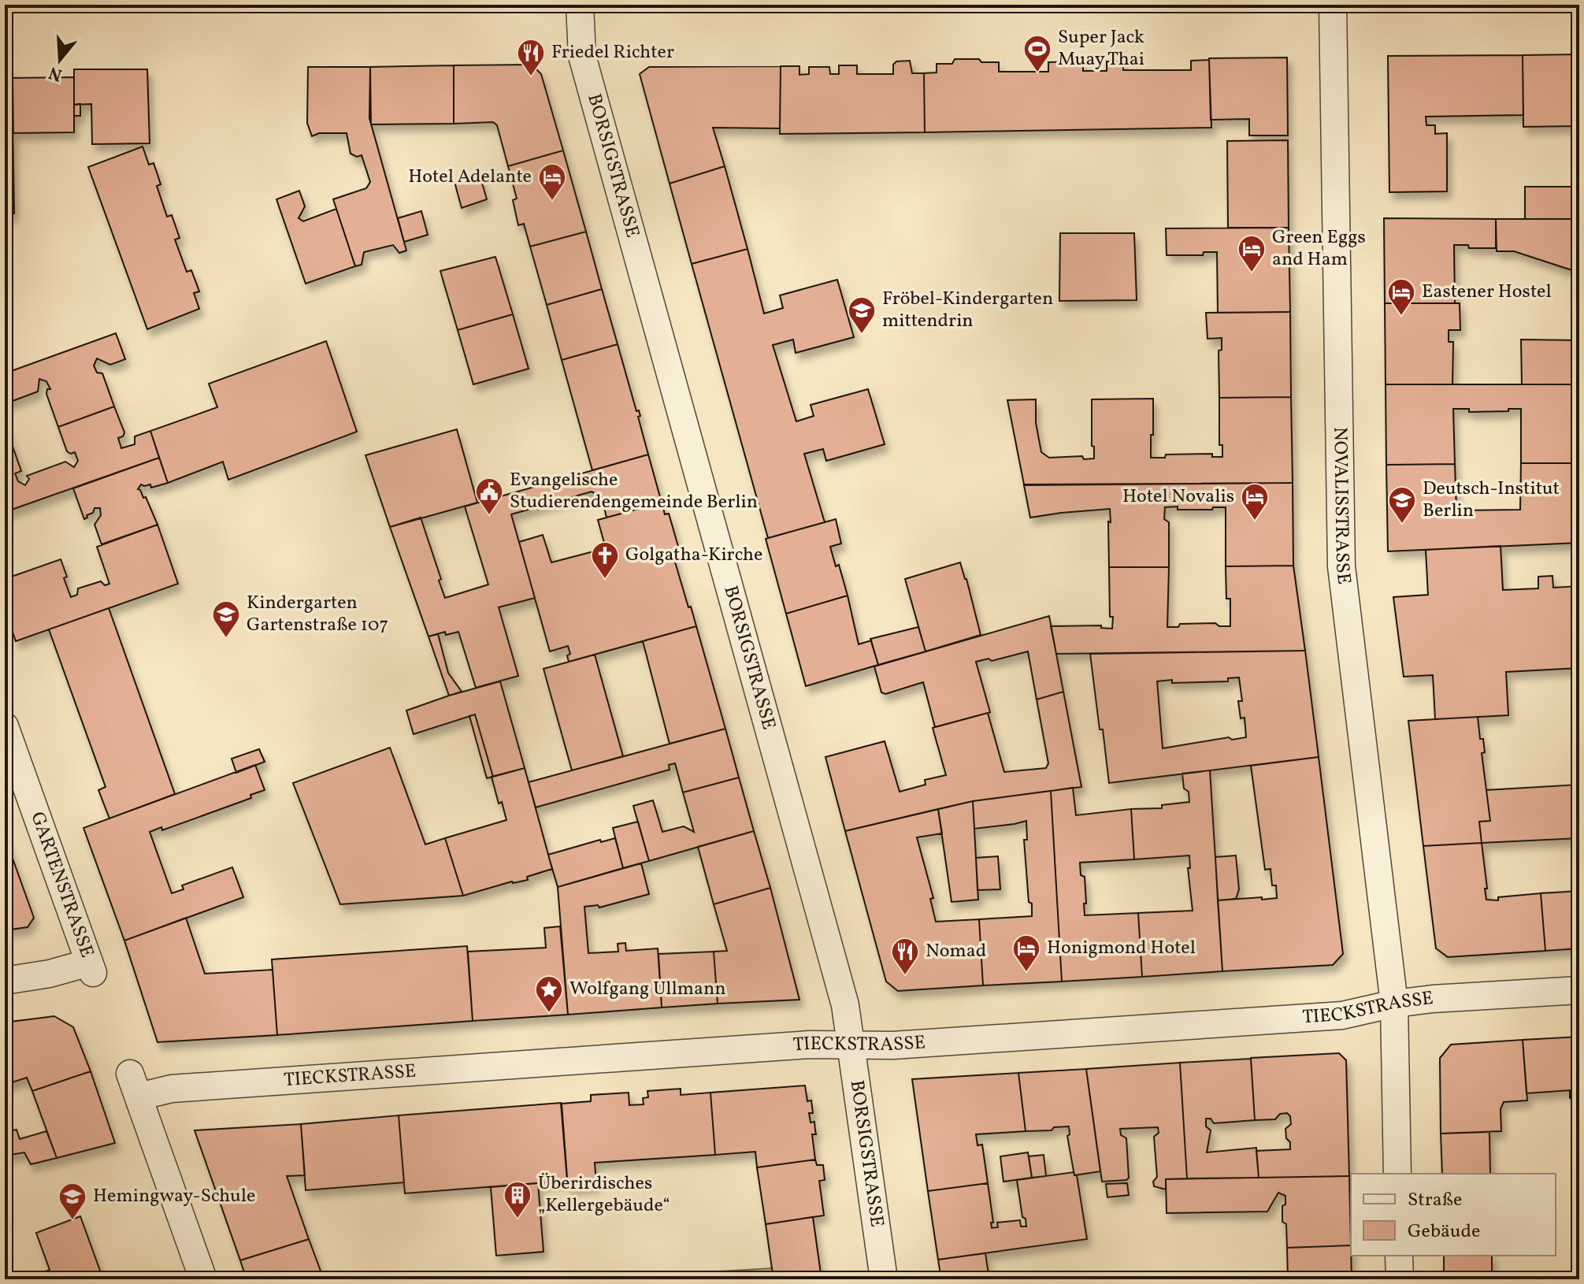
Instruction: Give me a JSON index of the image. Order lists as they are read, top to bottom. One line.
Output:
{"streets":{"street":["BORSIGSTRASSE","NOVALISSTRASSE","GARTENSTRASSE","TIECKSTRASSE"]},"crossings":[["BORSIGSTRASSE","TIECKSTRASSE"],["NOVALISSTRASSE","TIECKSTRASSE"]],"places":{"sports":["Super Jack Muay Thai"],"restaurant":["Friedel Richter","Nomad"],"hotel":["Hotel Adelante","Green Eggs and Ham","Eastener Hostel","Hotel Novalis","Honigmond Hotel"],"school or university":["Fröbel-Kindergarten mittendrin","Deutsch-Institut Berlin","Kindergarten Gartenstraße 107","Hemingway-Schule"],"public building":["Evangelische Studierendengemeinde Berlin"],"church":["Golgatha-Kirche"],"place":["Wolfgang Ullmann"],"building":["Überirdisches „Kellergebäude“"]},"legend":["Straße","Gebäude"],"north":"bottom"}
